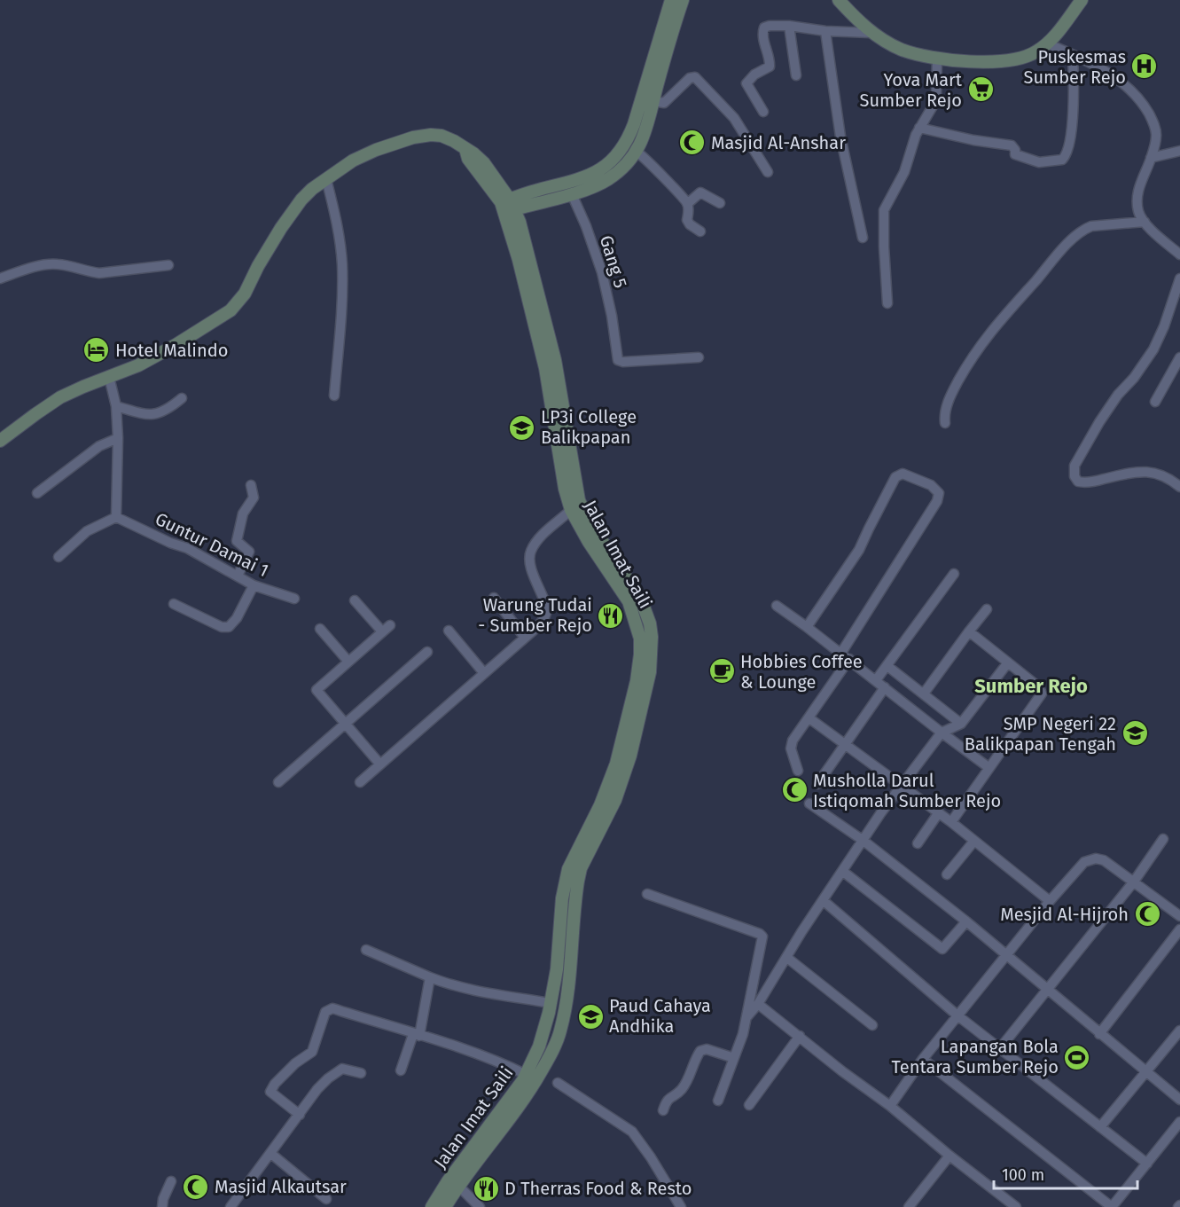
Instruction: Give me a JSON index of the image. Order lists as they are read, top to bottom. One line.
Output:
{"streets":{"main road":["Jalan Imat Saili"],"street":["Gang 5","Guntur Damai 1"]},"districts":["Sumber Rejo"],"places":{"hospital":["Puskesmas Sumber Rejo"],"supermarket":["Yova Mart Sumber Rejo"],"mosque":["Masjid Al-Anshar","Musholla Darul Istiqomah Sumber Rejo","Mesjid Al-Hijroh","Masjid Alkautsar"],"hotel":["Hotel Malindo"],"school or university":["LP3i College Balikpapan","SMP Negeri 22 Balikpapan Tengah","Paud Cahaya Andhika"],"restaurant":["Warung Tudai - Sumber Rejo","D Therras Food & Resto"],"cafe":["Hobbies Coffee & Lounge"],"sports":["Lapangan Bola Tentara Sumber Rejo"]},"scale_bar":"100 m"}
